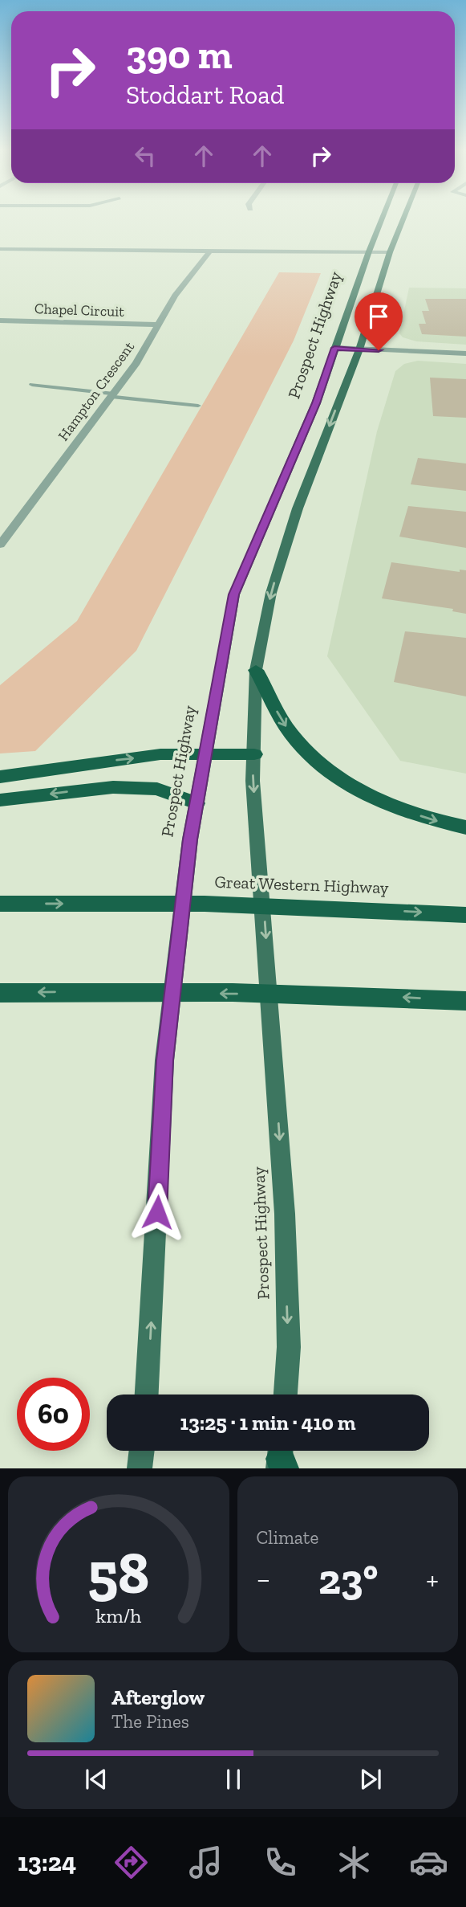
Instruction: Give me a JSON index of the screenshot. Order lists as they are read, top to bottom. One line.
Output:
{"streets":{"highway":["Great Western Highway"],"main road":["Prospect Highway"],"street":["Chapel Circuit","Hampton Crescent"]},"crossings":[["Chapel Circuit","Hampton Crescent"]],"page":{"turn":["390 m","Stoddart Road"],"limit":"60","trip":"13:25 · 1 min · 410 m","tile":"Climate","heat":["−","23°","+"],"song":["Afterglow","The Pines"],"tabs":"13:24","gauge":["58","km/h"]}}
